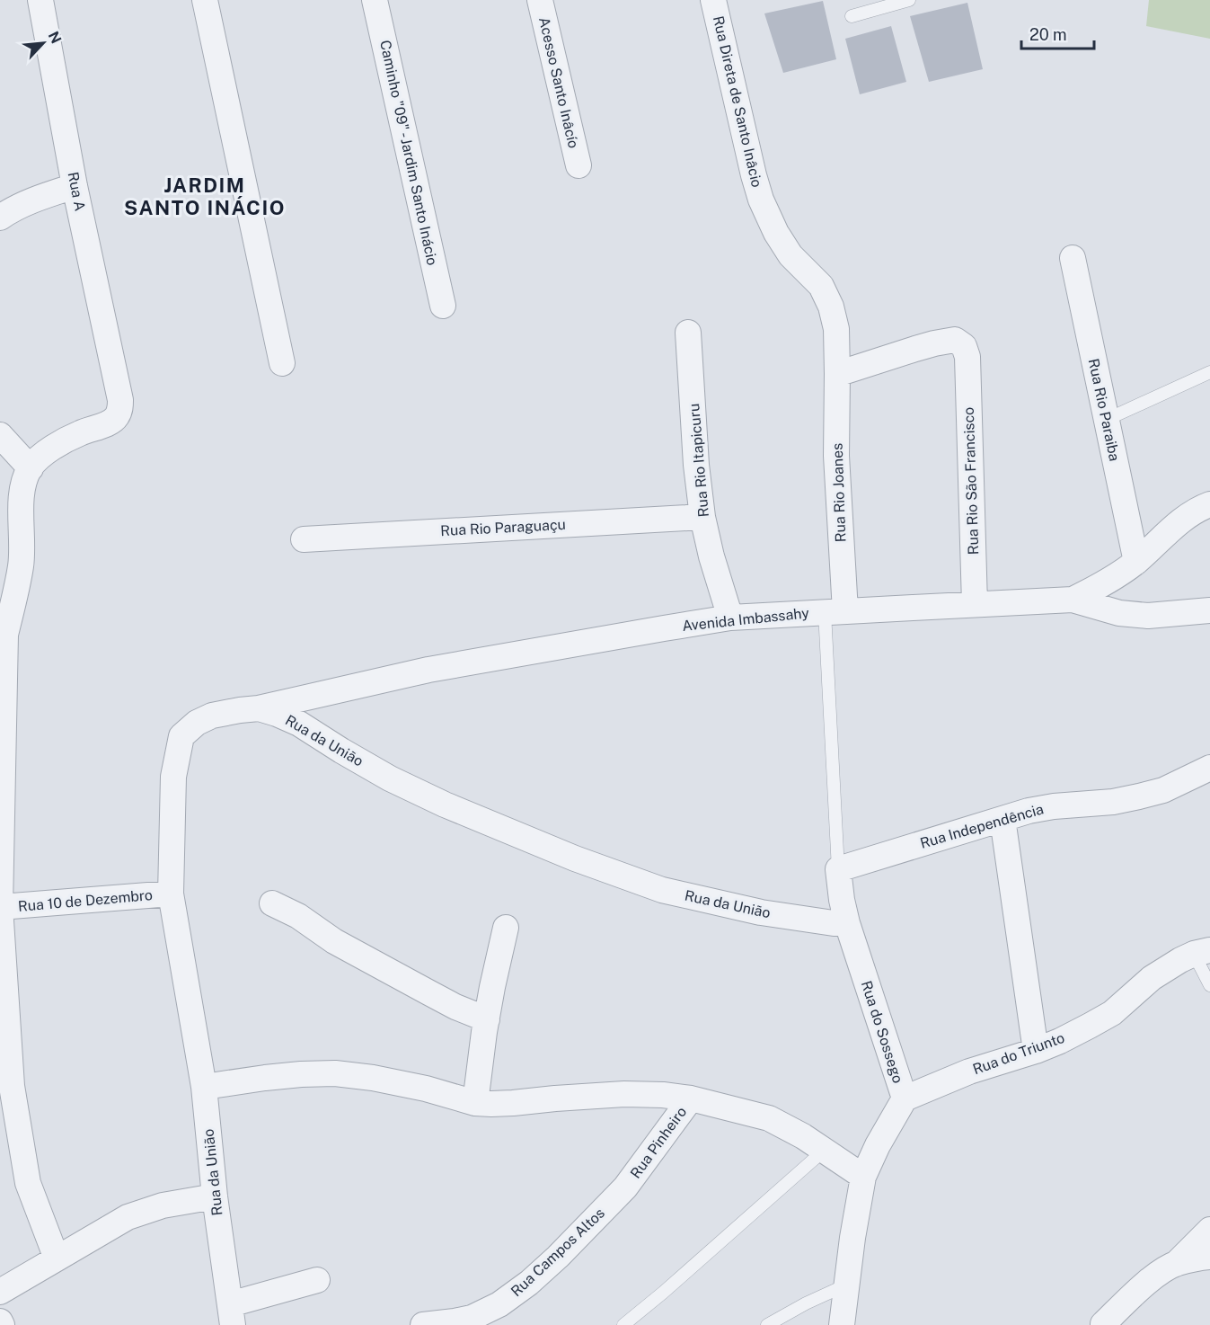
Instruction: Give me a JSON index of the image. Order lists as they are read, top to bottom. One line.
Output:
{"streets":{"street":["Acesso Santo Inâcío","Rua Direta de Santo Inâcio","Caminho \"09\" - Jardim Santo Inácio","Rua A","Rua Rio Paraiba","Rua Rio Itapicuru","Rua Rio São Francisco","Rua Rio Joanes","Rua Rio Paraguaçu","Avenida Imbassahy","Rua da União","Rua Independência","Rua 10 de Dezembro","Rua do Sossego","Rua do Triunto","Rua Pinheiro","Rua Campos Altos"]},"crossings":[["Rua Direta de Santo Inâcio","Rua Rio Joanes"],["Rua Rio Paraiba","Avenida Imbassahy"],["Rua Rio Itapicuru","Rua Rio Paraguaçu"],["Rua Rio Itapicuru","Avenida Imbassahy"],["Rua Rio São Francisco","Rua Rio Joanes"],["Rua Rio São Francisco","Avenida Imbassahy"],["Rua Rio Joanes","Avenida Imbassahy"],["Avenida Imbassahy","Rua da União"],["Rua da União","Rua 10 de Dezembro"],["Rua da União","Rua do Sossego"],["Rua do Sossego","Rua do Triunto"],["Rua Pinheiro","Rua Campos Altos"]],"districts":["JARDIM SANTO INÁCIO"],"scale_bar":"20 m","north":"top right"}
